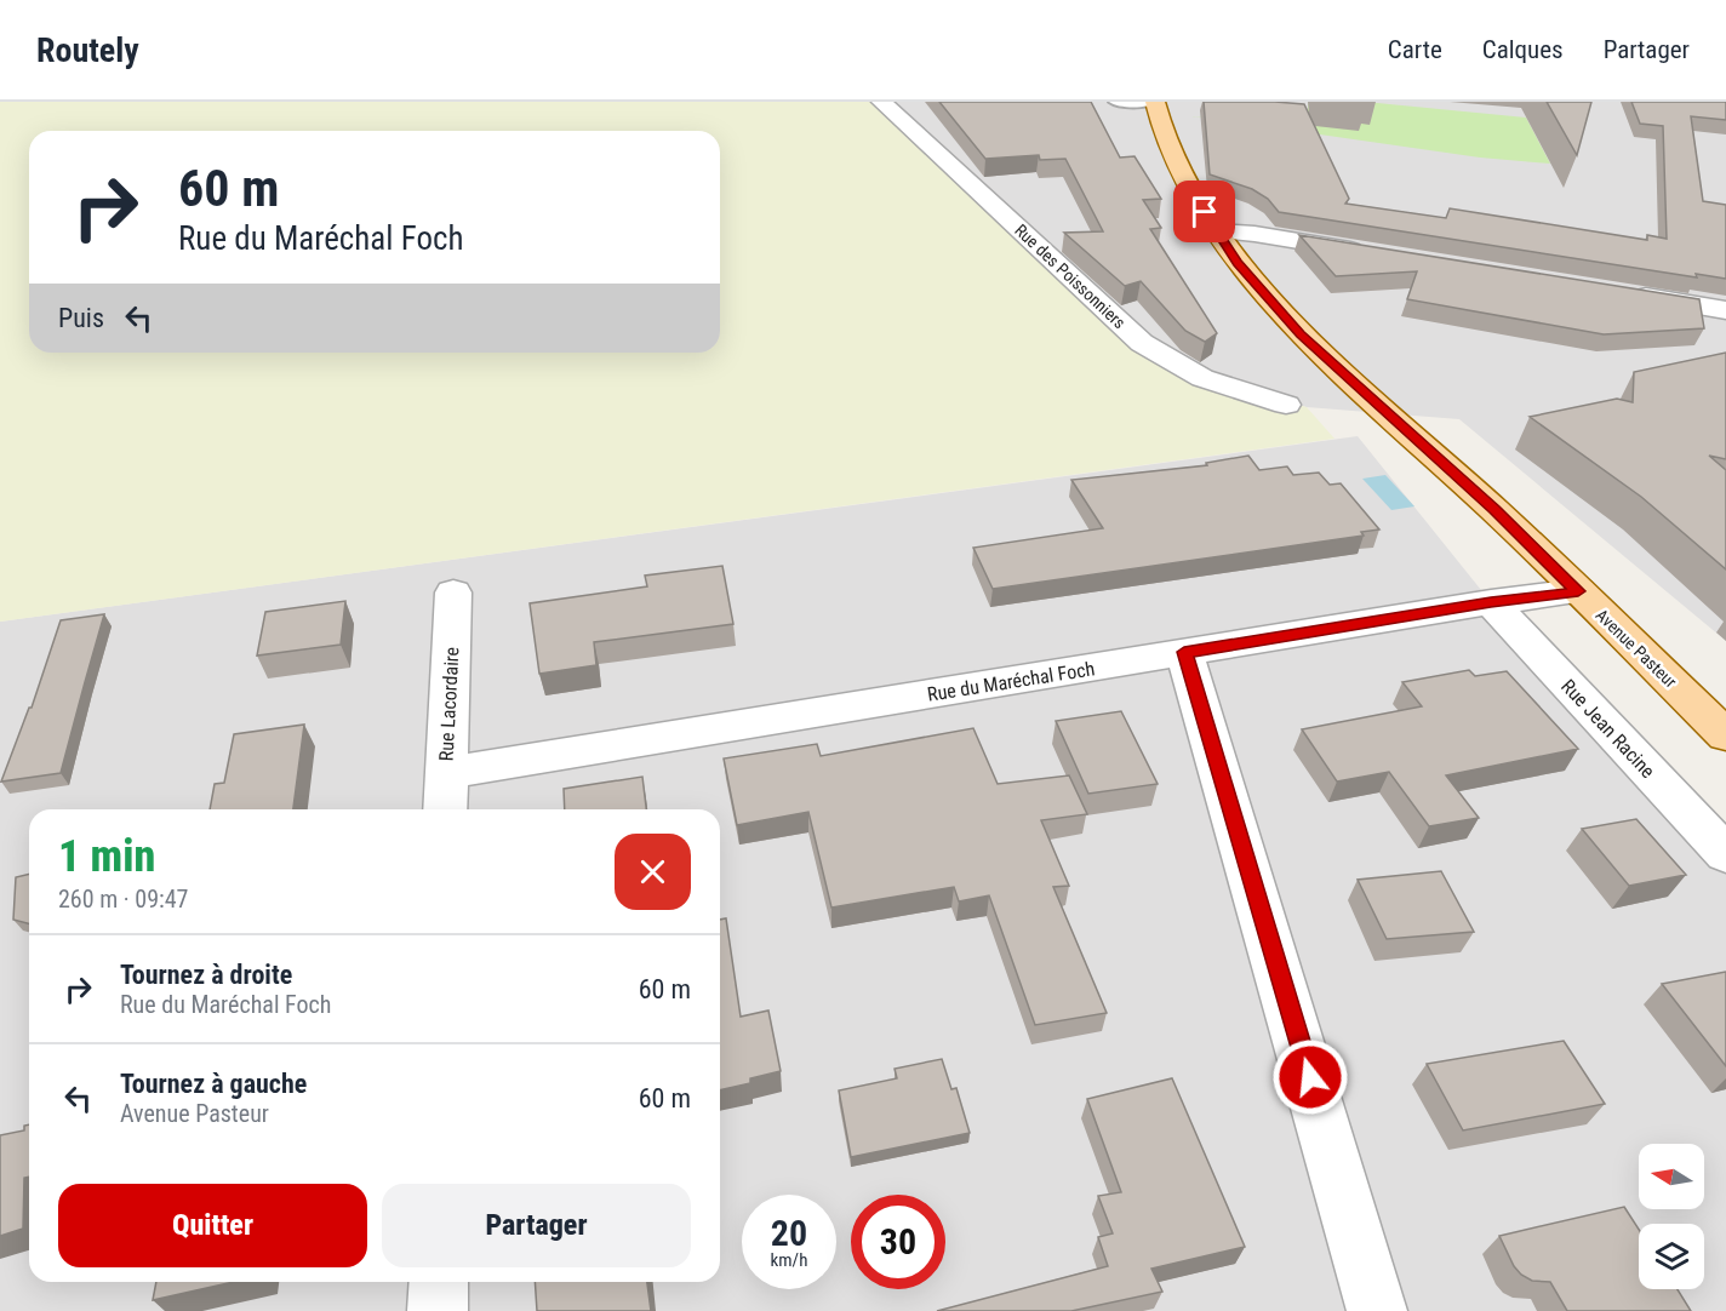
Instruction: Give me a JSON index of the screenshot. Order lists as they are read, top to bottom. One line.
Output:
{"streets":{"main road":["Avenue Pasteur"],"street":["Rue des Poissonniers","Rue du Maréchal Foch","Rue Lacordaire","Rue Jean Racine"]},"crossings":[["Avenue Pasteur","Rue du Maréchal Foch"],["Rue du Maréchal Foch","Rue Lacordaire"],["Rue du Maréchal Foch","Rue Jean Racine"]],"north":"left","page":{"header":"Routely","nav":["Carte","Calques","Partager"],"turn":["60 m","Rue du Maréchal Foch"],"then":"Puis","heading":["1 min","260 m · 09:47"],"list":[{"name":"Tournez à droite","note":"Rue du Maréchal Foch","value":"60 m"},{"name":"Tournez à gauche","note":"Avenue Pasteur","value":"60 m"}],"buttons":["Quitter","Partager"],"speed":"20 km/h","limit":"30"}}
